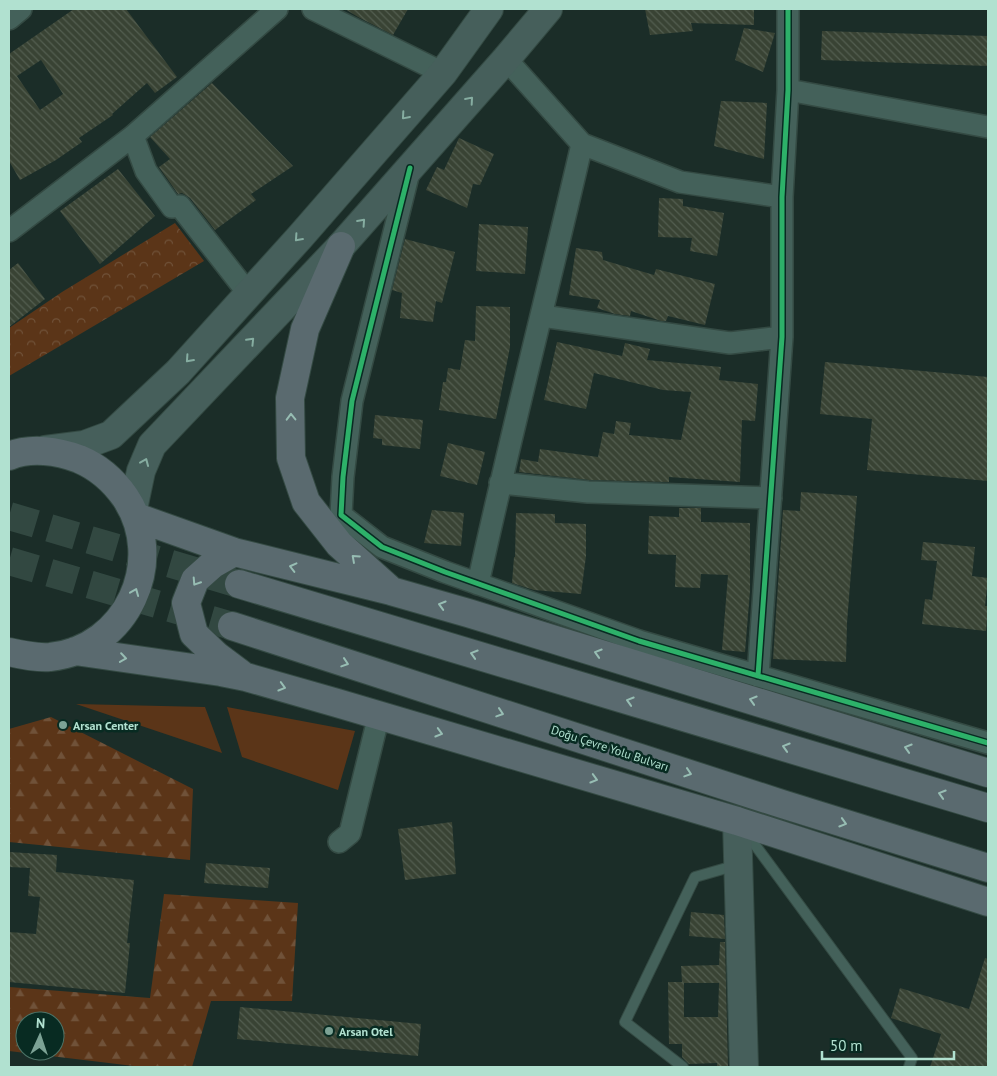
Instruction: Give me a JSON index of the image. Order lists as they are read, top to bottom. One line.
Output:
{"streets":{"highway":["Doğu Çevre Yolu Bulvarı"]},"places":["Arsan Center","Arsan Otel"],"scale_bar":"50 m","north":"top"}
